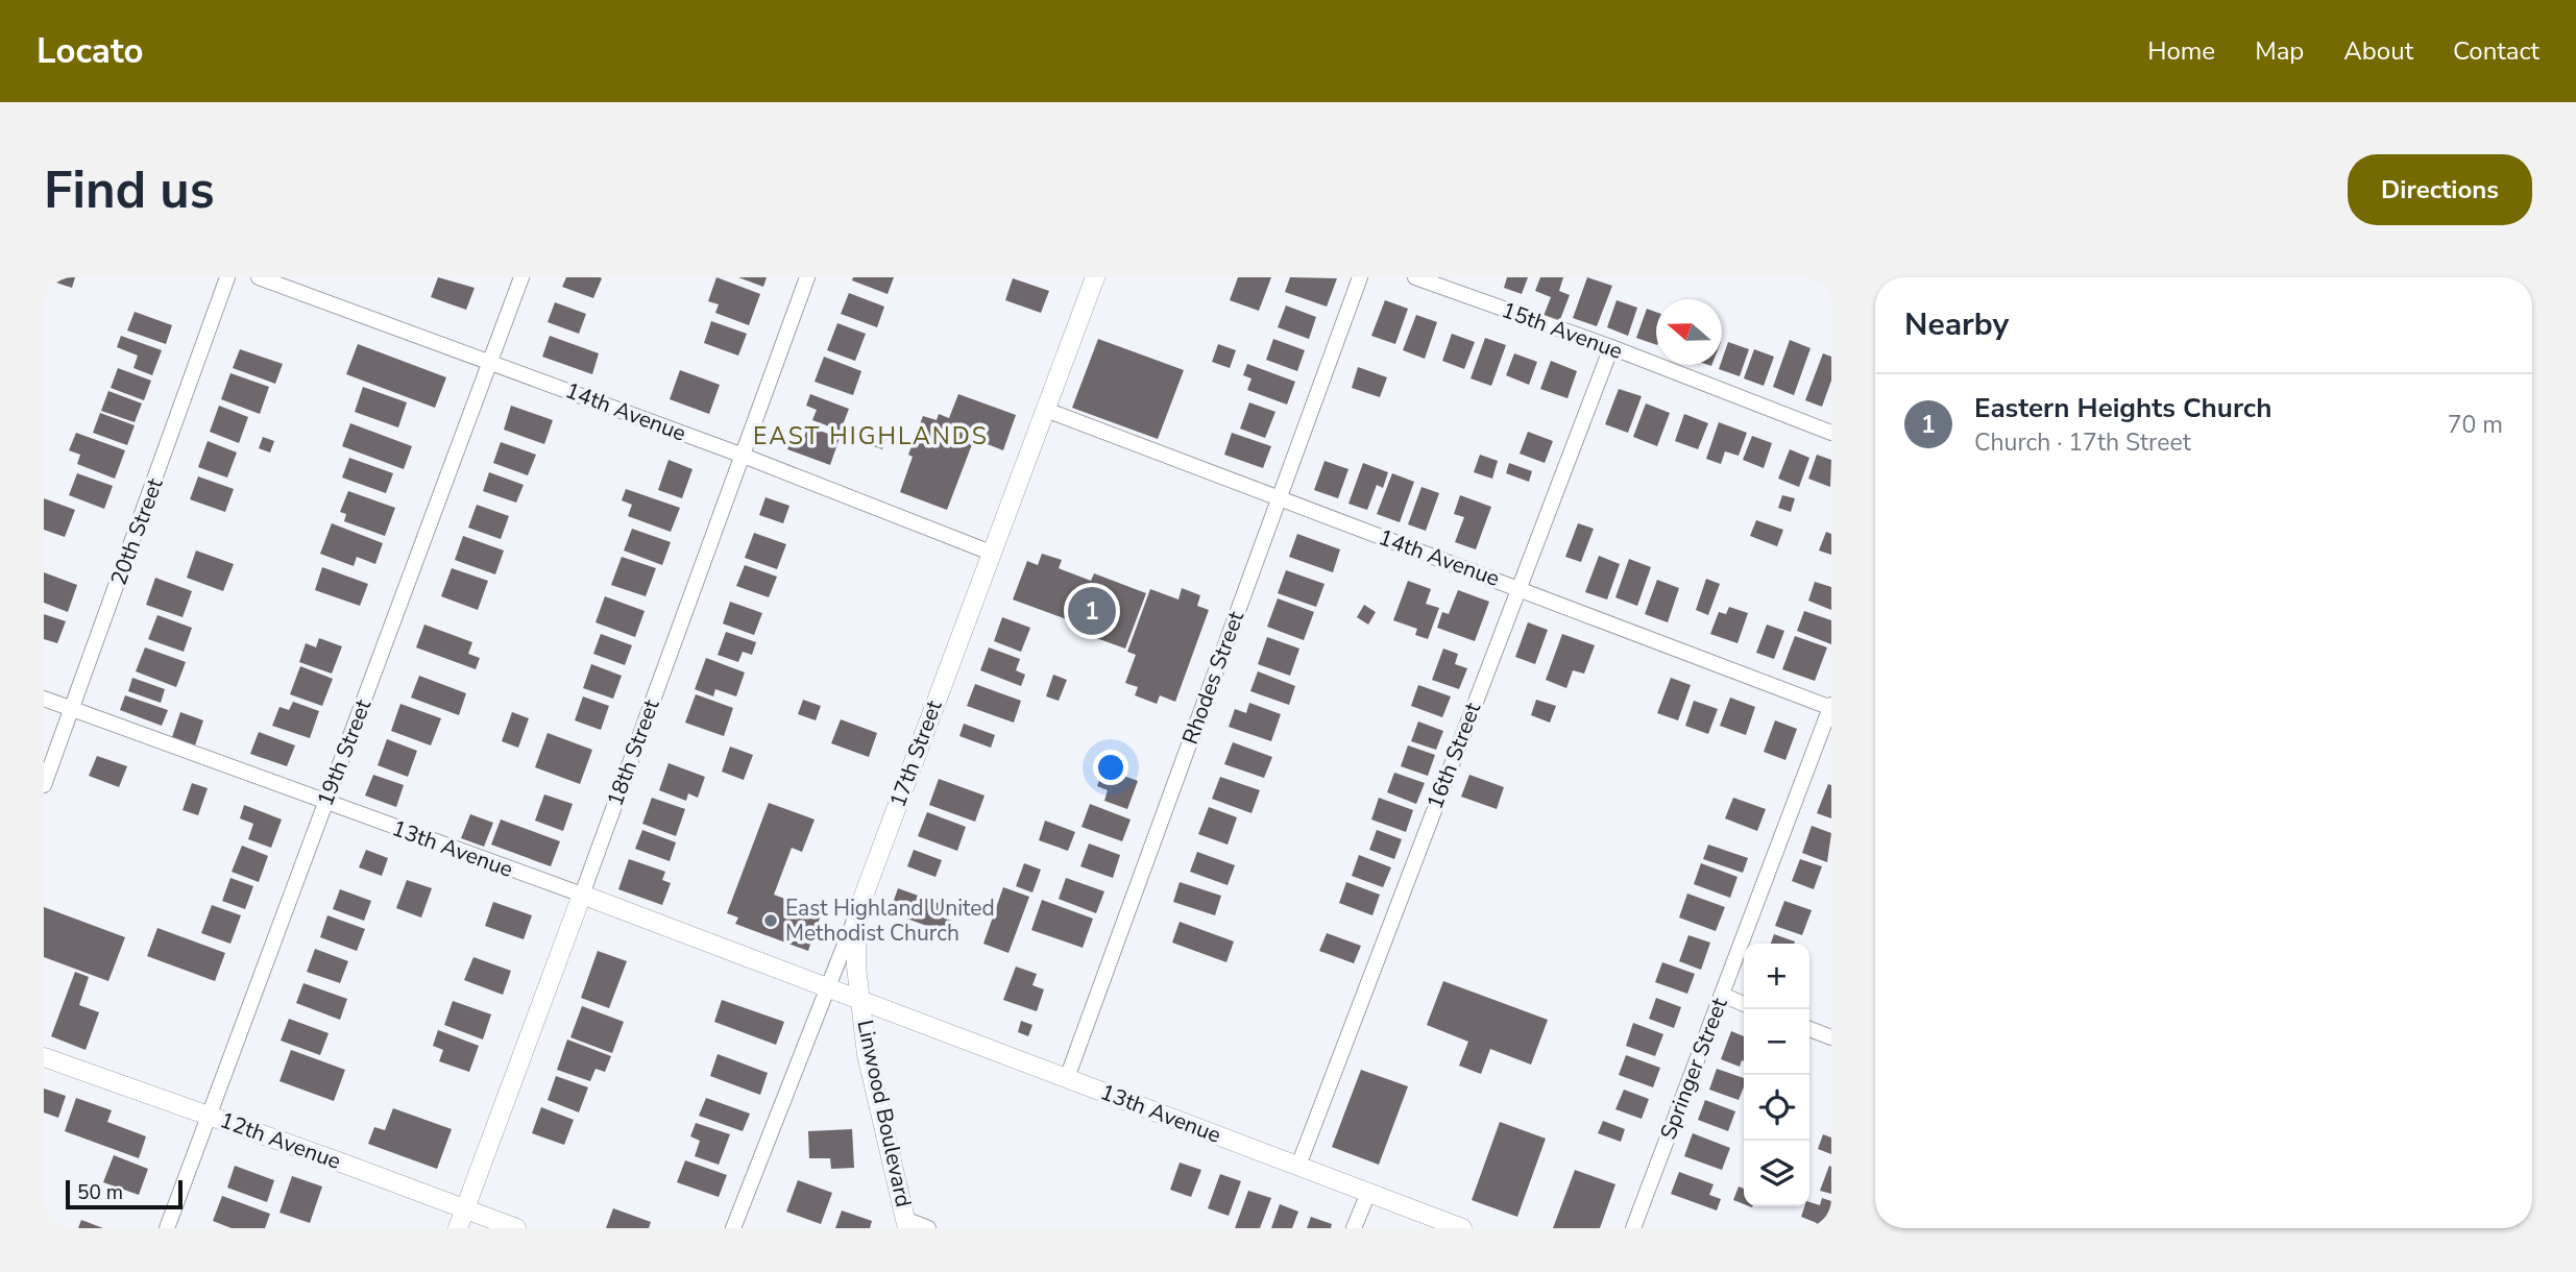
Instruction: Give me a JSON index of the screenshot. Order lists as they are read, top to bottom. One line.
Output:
{"streets":{"street":["15th Avenue","14th Avenue","20th Street","Rhodes Street","19th Street","18th Street","17th Street","16th Street","13th Avenue","Springer Street","Linwood Boulevard","12th Avenue"]},"crossings":[["15th Avenue","16th Street"],["14th Avenue","Rhodes Street"],["14th Avenue","19th Street"],["14th Avenue","18th Street"],["14th Avenue","17th Street"],["14th Avenue","16th Street"],["14th Avenue","Springer Street"],["20th Street","13th Avenue"],["Rhodes Street","13th Avenue"],["19th Street","13th Avenue"],["19th Street","12th Avenue"],["18th Street","13th Avenue"],["18th Street","12th Avenue"],["17th Street","13th Avenue"],["16th Street","13th Avenue"],["13th Avenue","Linwood Boulevard"]],"districts":["EAST HIGHLANDS"],"places":["East Highland United Methodist Church"],"scale_bar":"50 m","north":"left","page":{"header":"Locato","nav":["Home","Map","About","Contact"],"buttons":"Directions","title":"Find us","heading":"Nearby","list":[{"mark":"1","name":"Eastern Heights Church","note":"Church · 17th Street","value":"70 m"}],"pins":"1","map_buttons":["+","−"],"scale":"50 m"}}
